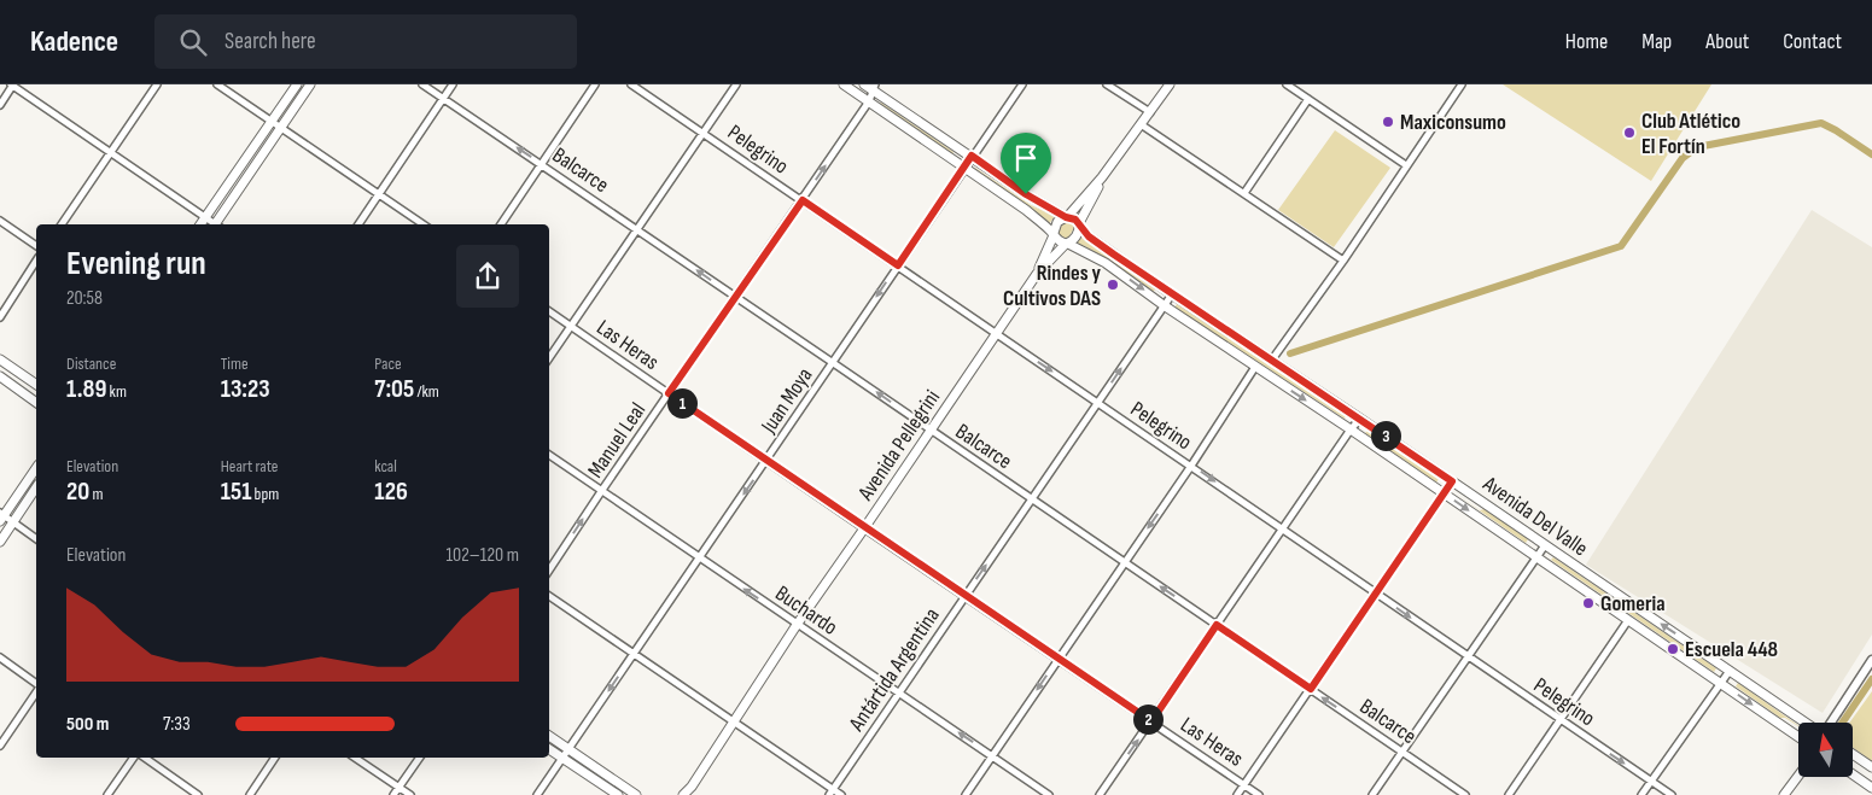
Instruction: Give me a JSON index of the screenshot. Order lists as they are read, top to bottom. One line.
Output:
{"streets":{"main road":["Avenida Pellegrini","Avenida Del Valle"],"street":["Pelegrino","Balcarce","Las Heras","Juan Moya","Manuel Leal","Buchardo","Antártida Argentina"]},"crossings":[["Pelegrino","Juan Moya"],["Pelegrino","Manuel Leal"],["Pelegrino","Avenida Pellegrini"],["Pelegrino","Antártida Argentina"],["Balcarce","Juan Moya"],["Balcarce","Manuel Leal"],["Balcarce","Avenida Pellegrini"],["Balcarce","Antártida Argentina"],["Las Heras","Juan Moya"],["Las Heras","Manuel Leal"],["Las Heras","Avenida Pellegrini"],["Las Heras","Antártida Argentina"],["Juan Moya","Buchardo"],["Manuel Leal","Buchardo"],["Avenida Pellegrini","Avenida Del Valle"],["Avenida Pellegrini","Buchardo"],["Avenida Del Valle","Antártida Argentina"],["Buchardo","Antártida Argentina"]],"one_way":["Pelegrino","Balcarce","Juan Moya","Manuel Leal","Buchardo","Antártida Argentina"],"places":["Maxiconsumo","Club Atlético El Fortín","Rindes y Cultivos DAS","Gomeria","Escuela 448"],"north":"top","page":{"header":"Kadence","search":"Search here","nav":["Home","Map","About","Contact"],"heading":["Evening run","20:58"],"stats":[["Distance","1.89 km"],["Time","13:23"],["Pace","7:05 /km"],["Elevation","20 m"],["Heart rate","151 bpm"],["kcal","126"]],"pins":["1","3","2"],"chart":["Elevation","102–120 m"],"list":[{"name":"500 m","note":"7:33"}]}}
